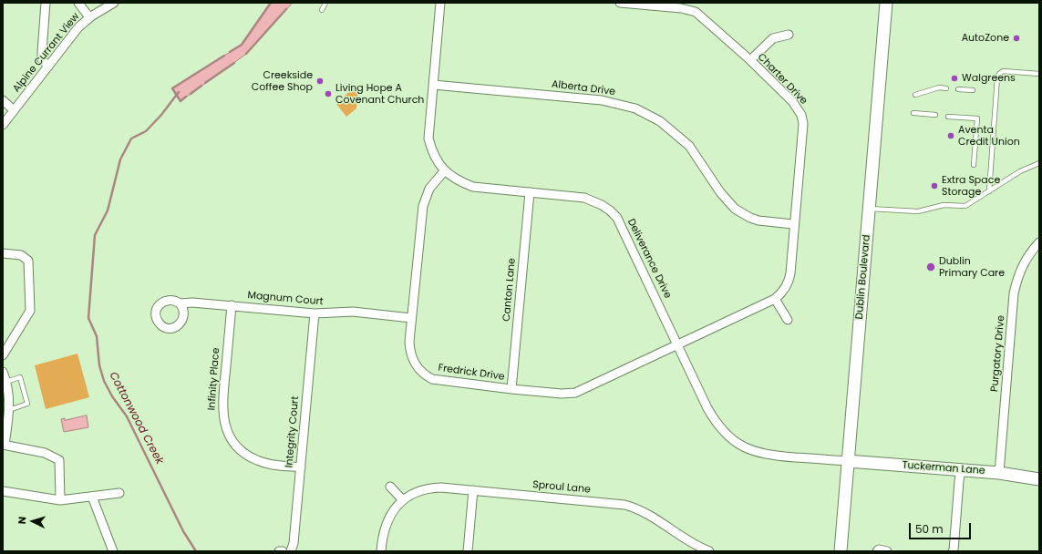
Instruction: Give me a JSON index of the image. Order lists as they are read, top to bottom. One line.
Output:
{"streets":{"main road":["Dublin Boulevard","Tuckerman Lane"],"street":["Alpine Currant View","Charter Drive","Alberta Drive","Deliverance Drive","Canton Lane","Magnum Court","Purgatory Drive","Fredrick Drive","Infinity Place","Integrity Court","Sproul Lane"]},"crossings":[["Charter Drive","Alberta Drive"],["Charter Drive","Deliverance Drive"],["Charter Drive","Fredrick Drive"],["Alberta Drive","Deliverance Drive"],["Deliverance Drive","Dublin Boulevard"],["Deliverance Drive","Canton Lane"],["Deliverance Drive","Fredrick Drive"],["Deliverance Drive","Tuckerman Lane"],["Dublin Boulevard","Tuckerman Lane"],["Canton Lane","Fredrick Drive"],["Magnum Court","Fredrick Drive"],["Magnum Court","Infinity Place"],["Magnum Court","Integrity Court"],["Purgatory Drive","Tuckerman Lane"],["Infinity Place","Integrity Court"]],"water":["Cottonwood Creek"],"places":["AutoZone","Walgreens","Creekside Coffee Shop","Living Hope A Covenant Church","Aventa Credit Union","Extra Space Storage","Dublin Primary Care"],"scale_bar":"50 m","north":"left"}
